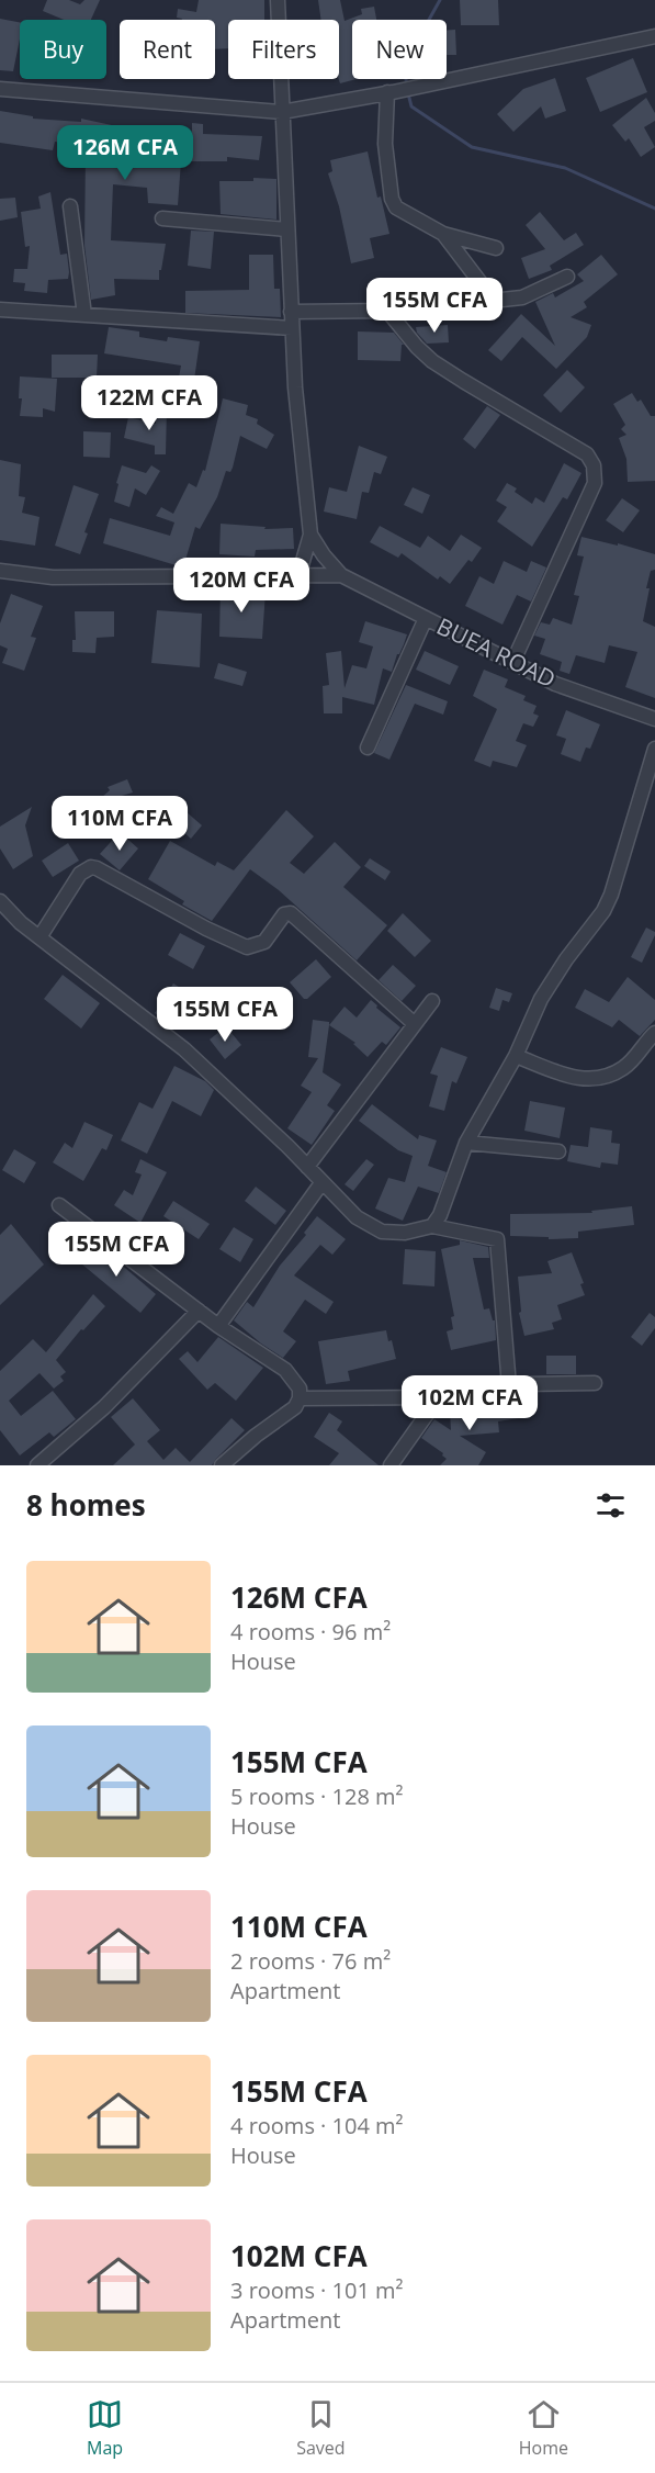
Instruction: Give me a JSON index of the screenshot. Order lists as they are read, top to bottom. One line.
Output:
{"streets":{"street":["BUEA ROAD"]},"page":{"chip":["Buy","Rent","Filters","New"],"price":["126M CFA","155M CFA","122M CFA","120M CFA","110M CFA","155M CFA","155M CFA","102M CFA"],"heading":"8 homes","list":[{"name":"126M CFA","note":"4 rooms · 96 m² · House"},{"name":"155M CFA","note":"5 rooms · 128 m² · House"},{"name":"110M CFA","note":"2 rooms · 76 m² · Apartment"},{"name":"155M CFA","note":"4 rooms · 104 m² · House"},{"name":"102M CFA","note":"3 rooms · 101 m² · Apartment"}],"tabs":["Map","Saved","Home"]}}
